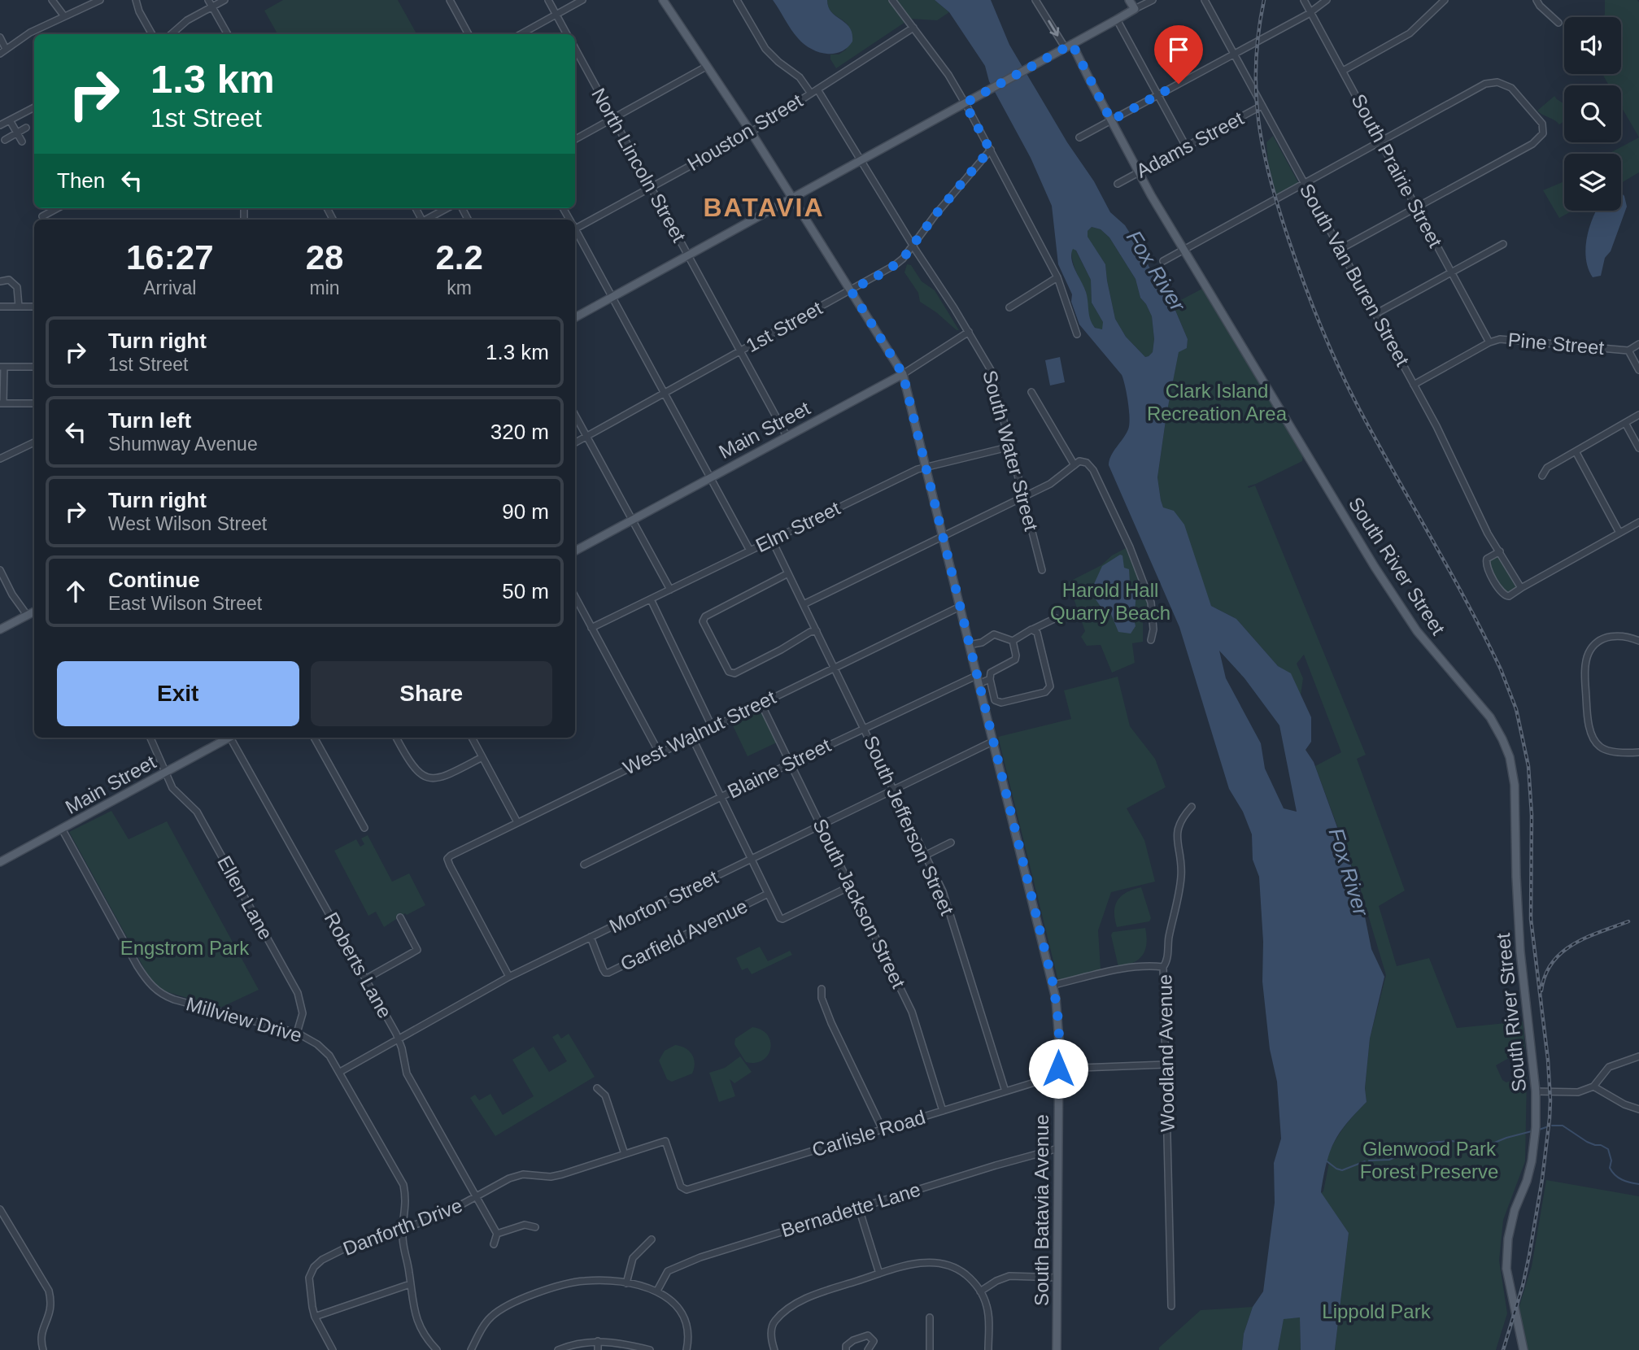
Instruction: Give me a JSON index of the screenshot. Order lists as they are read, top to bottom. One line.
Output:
{"streets":{"main road":["Main Street","South River Street","South Batavia Avenue"],"street":["Houston Street","Adams Street","North Lincoln Street","South Prairie Street","South Van Buren Street","1st Street","Pine Street","South Water Street","Elm Street","West Walnut Street","Blaine Street","South Jefferson Street","Ellen Lane","Morton Street","South Jackson Street","Garfield Avenue","Roberts Lane","Millview Drive","Woodland Avenue","Carlisle Road","Bernadette Lane","Danforth Drive"]},"crossings":[["Houston Street","North Lincoln Street"],["Houston Street","South Water Street"],["Houston Street","South Batavia Avenue"],["Adams Street","South Van Buren Street"],["Adams Street","South River Street"],["North Lincoln Street","1st Street"],["North Lincoln Street","Main Street"],["South Prairie Street","Pine Street"],["South Van Buren Street","Pine Street"],["1st Street","South Water Street"],["1st Street","South Batavia Avenue"],["Main Street","South Water Street"],["Main Street","Ellen Lane"],["Main Street","Millview Drive"],["Main Street","South Batavia Avenue"],["South Water Street","Elm Street"],["Elm Street","South Jefferson Street"],["Elm Street","South Batavia Avenue"],["West Walnut Street","South Jefferson Street"],["West Walnut Street","Morton Street"],["West Walnut Street","South Jackson Street"],["West Walnut Street","South Batavia Avenue"],["Blaine Street","South Jefferson Street"],["Blaine Street","South Jackson Street"],["Blaine Street","South Batavia Avenue"],["South Jefferson Street","Morton Street"],["South Jefferson Street","Carlisle Road"],["Ellen Lane","Millview Drive"],["Morton Street","South Jackson Street"],["Morton Street","Garfield Avenue"],["Morton Street","Roberts Lane"],["Morton Street","Millview Drive"],["Morton Street","South Batavia Avenue"],["South Jackson Street","Garfield Avenue"],["South Jackson Street","Carlisle Road"],["Roberts Lane","Danforth Drive"],["Millview Drive","Danforth Drive"],["Woodland Avenue","Carlisle Road"],["Carlisle Road","South Batavia Avenue"],["Carlisle Road","Danforth Drive"],["Bernadette Lane","South Batavia Avenue"]],"districts":["BATAVIA"],"water":["Fox River"],"parks":["Clark Island Recreation Area","Harold Hall Quarry Beach","Engstrom Park","Glenwood Park Forest Preserve","Lippold Park"],"page":{"turn":["1.3 km","1st Street"],"then":"Then","eta":["16:27","Arrival","28","min","2.2","km"],"list":[{"name":"Turn right","note":"1st Street","value":"1.3 km"},{"name":"Turn left","note":"Shumway Avenue","value":"320 m"},{"name":"Turn right","note":"West Wilson Street","value":"90 m"},{"name":"Continue","note":"East Wilson Street","value":"50 m"}],"buttons":["Exit","Share"]}}
